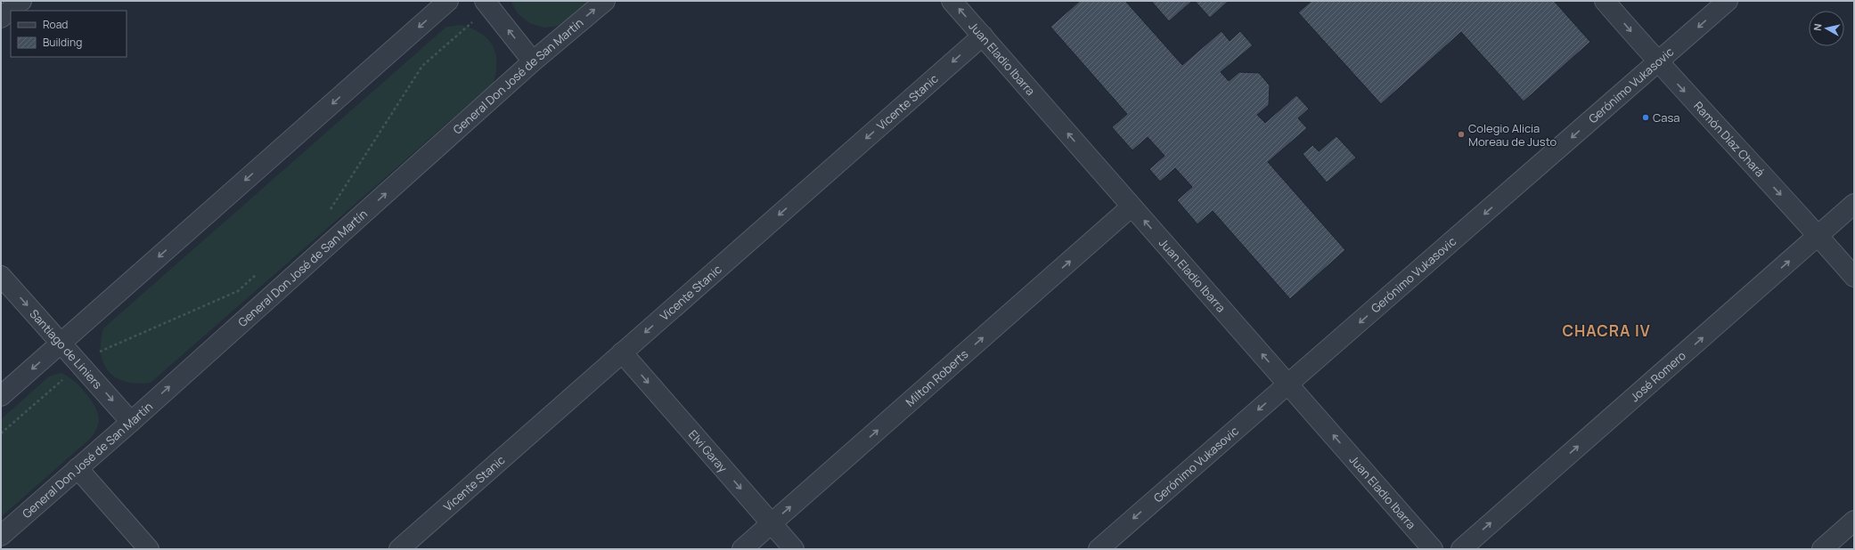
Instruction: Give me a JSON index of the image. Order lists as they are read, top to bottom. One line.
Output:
{"streets":{"street":["Juan Eladio Ibarra","General Don José de San Martín","Gerónimo Vukasovic","Vicente Stanic","Ramón Díaz Chará","Santiago de Liniers","José Romero","Milton Roberts","Elvi Garay"]},"crossings":[["Juan Eladio Ibarra","Gerónimo Vukasovic"],["Juan Eladio Ibarra","Vicente Stanic"],["Juan Eladio Ibarra","Milton Roberts"],["General Don José de San Martín","Santiago de Liniers"],["Gerónimo Vukasovic","Ramón Díaz Chará"],["Vicente Stanic","Elvi Garay"],["Ramón Díaz Chará","José Romero"],["Milton Roberts","Elvi Garay"]],"one_way":["Juan Eladio Ibarra","Gerónimo Vukasovic","Vicente Stanic","Ramón Díaz Chará","Santiago de Liniers","José Romero","Milton Roberts","Elvi Garay"],"districts":["CHACRA IV"],"places":["Casa","Colegio Alicia Moreau de Justo"],"legend":["Road","Building"],"north":"left"}
